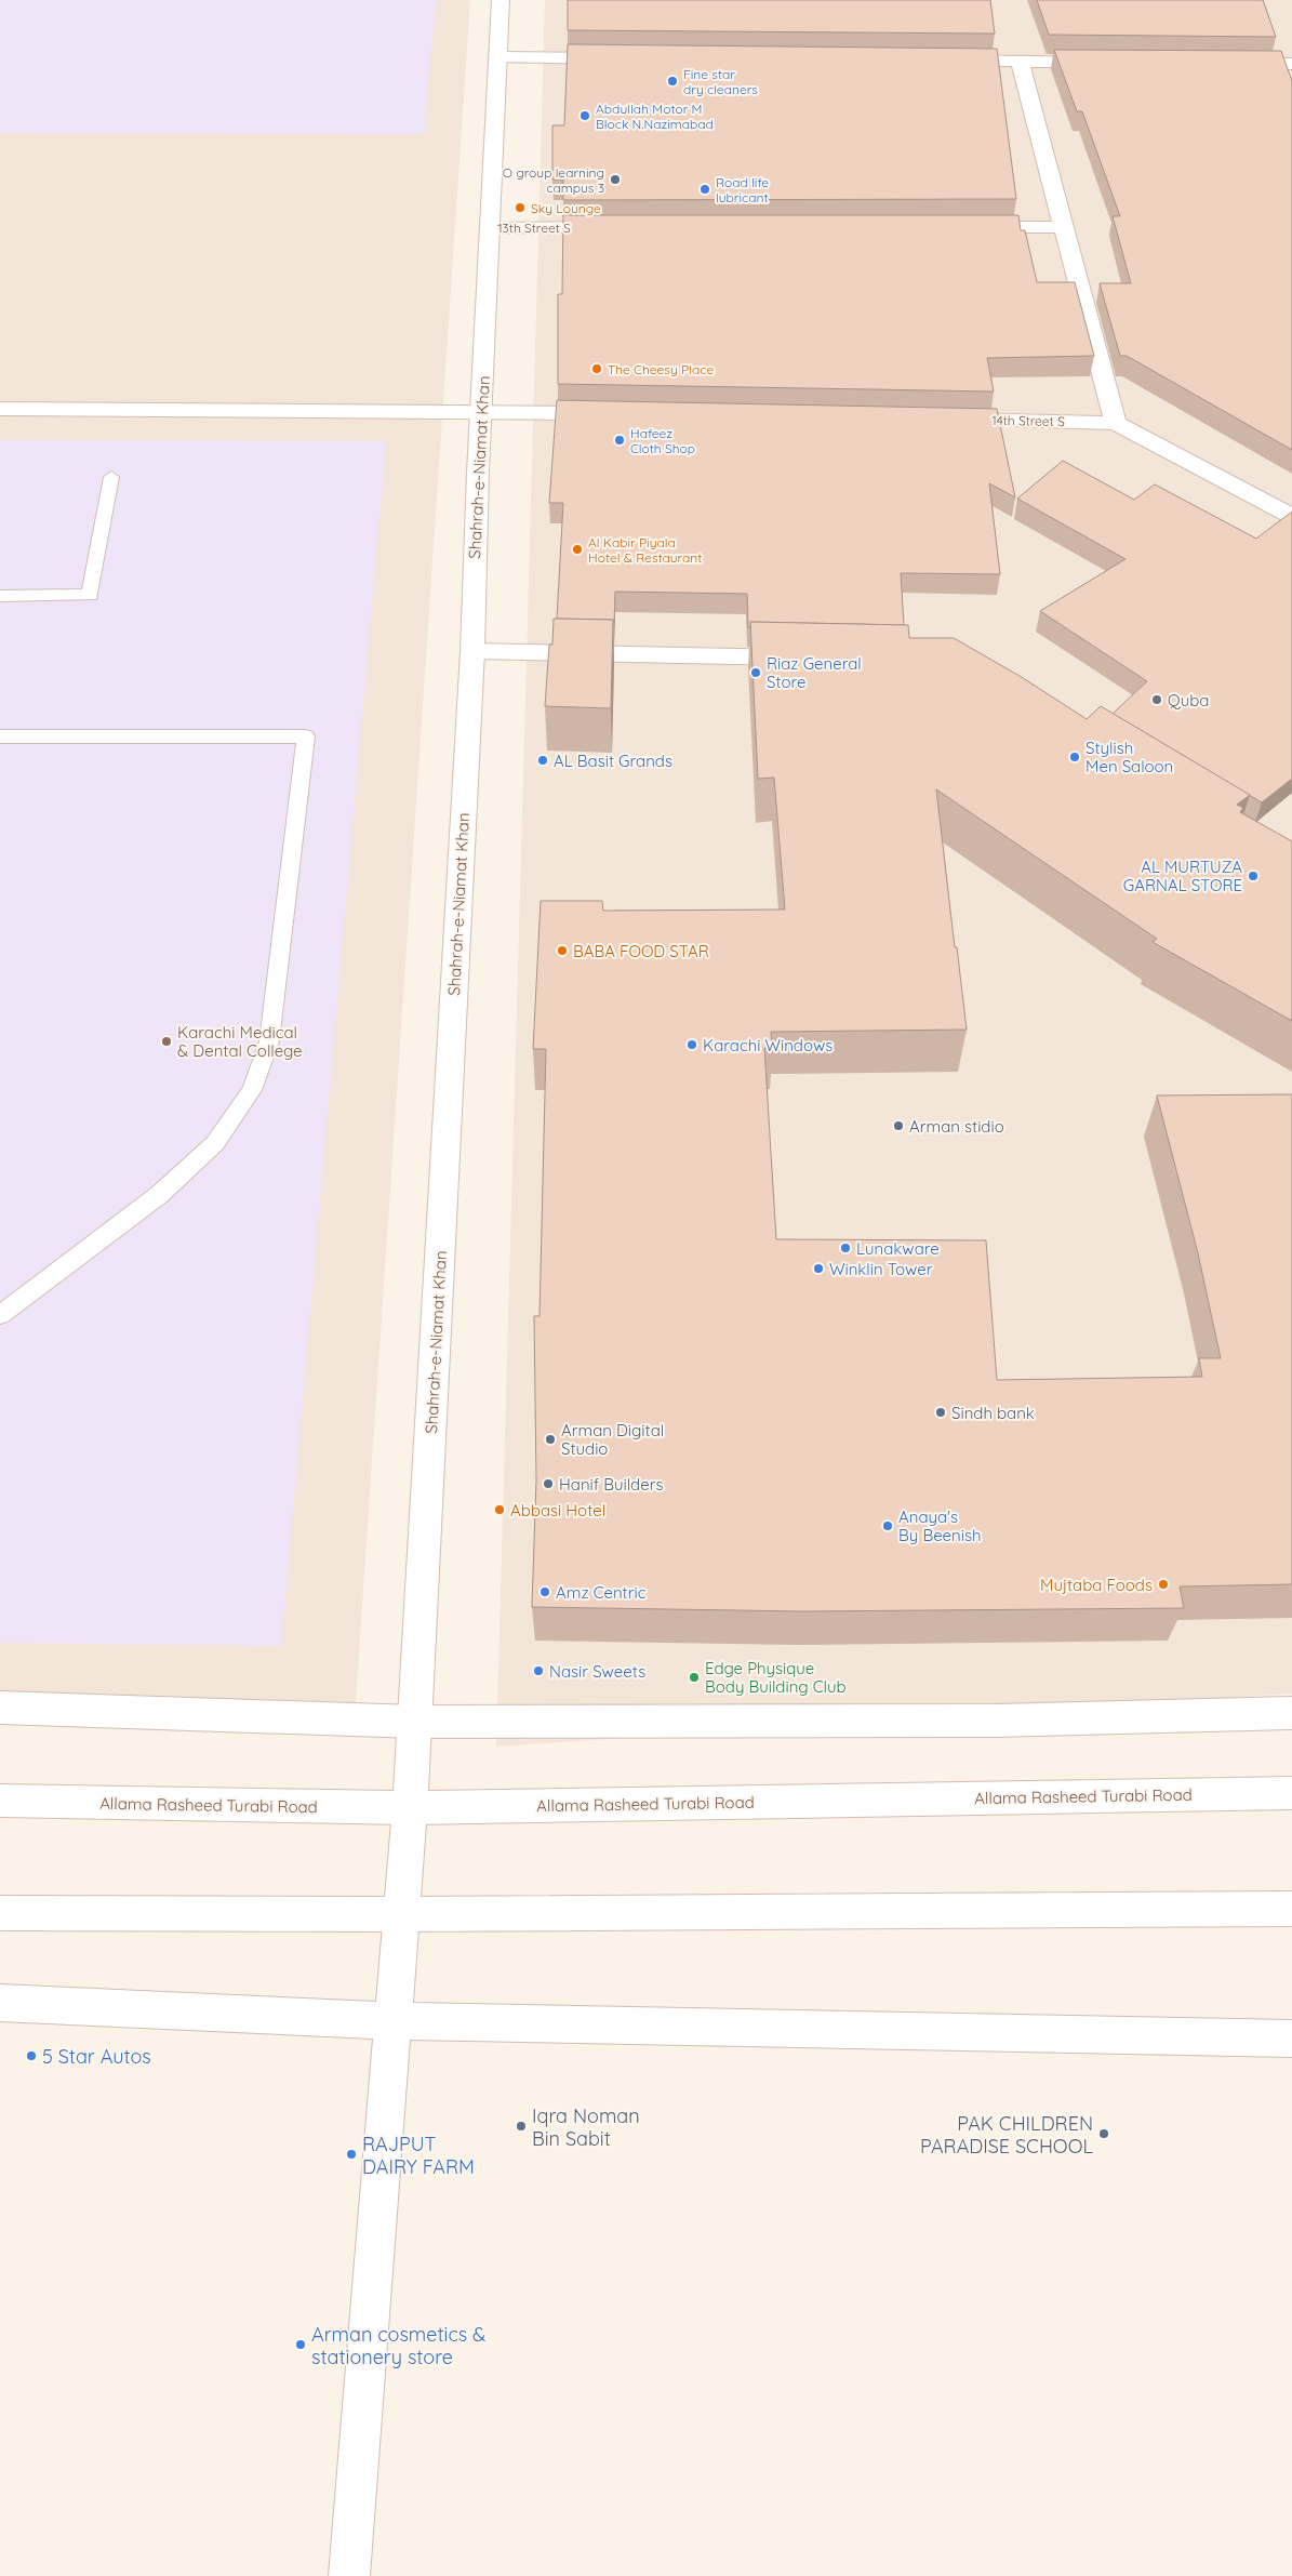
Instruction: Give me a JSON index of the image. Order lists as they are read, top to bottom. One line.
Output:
{"streets":{"street":["13th Street S","14th Street S","Shahrah-e-Niamat Khan","Allama Rasheed Turabi Road"]},"crossings":[["13th Street S","Shahrah-e-Niamat Khan"],["Shahrah-e-Niamat Khan","Allama Rasheed Turabi Road"]],"places":["Fine star dry cleaners","Abdullah Motor M Block N.Nazimabad","O group learning campus 3","Road life lubricant","Sky Lounge","The Cheesy Place","Hafeez Cloth Shop","Al Kabir Piyala Hotel & Restaurant","Riaz General Store","Quba","Stylish Men Saloon","AL Basit Grands","AL MURTUZA GARNAL STORE","BABA FOOD STAR","Karachi Medical & Dental College","Karachi Windows","Arman stidio","Lunakware","Winklin Tower","Sindh bank","Arman Digital Studio","Hanif Builders","Abbasi Hotel","Anaya's By Beenish","Mujtaba Foods","Amz Centric","Nasir Sweets","Edge Physique Body Building Club","5 Star Autos","Iqra Noman Bin Sabit","PAK CHILDREN PARADISE SCHOOL","RAJPUT DAIRY FARM","Arman cosmetics & stationery store"]}
